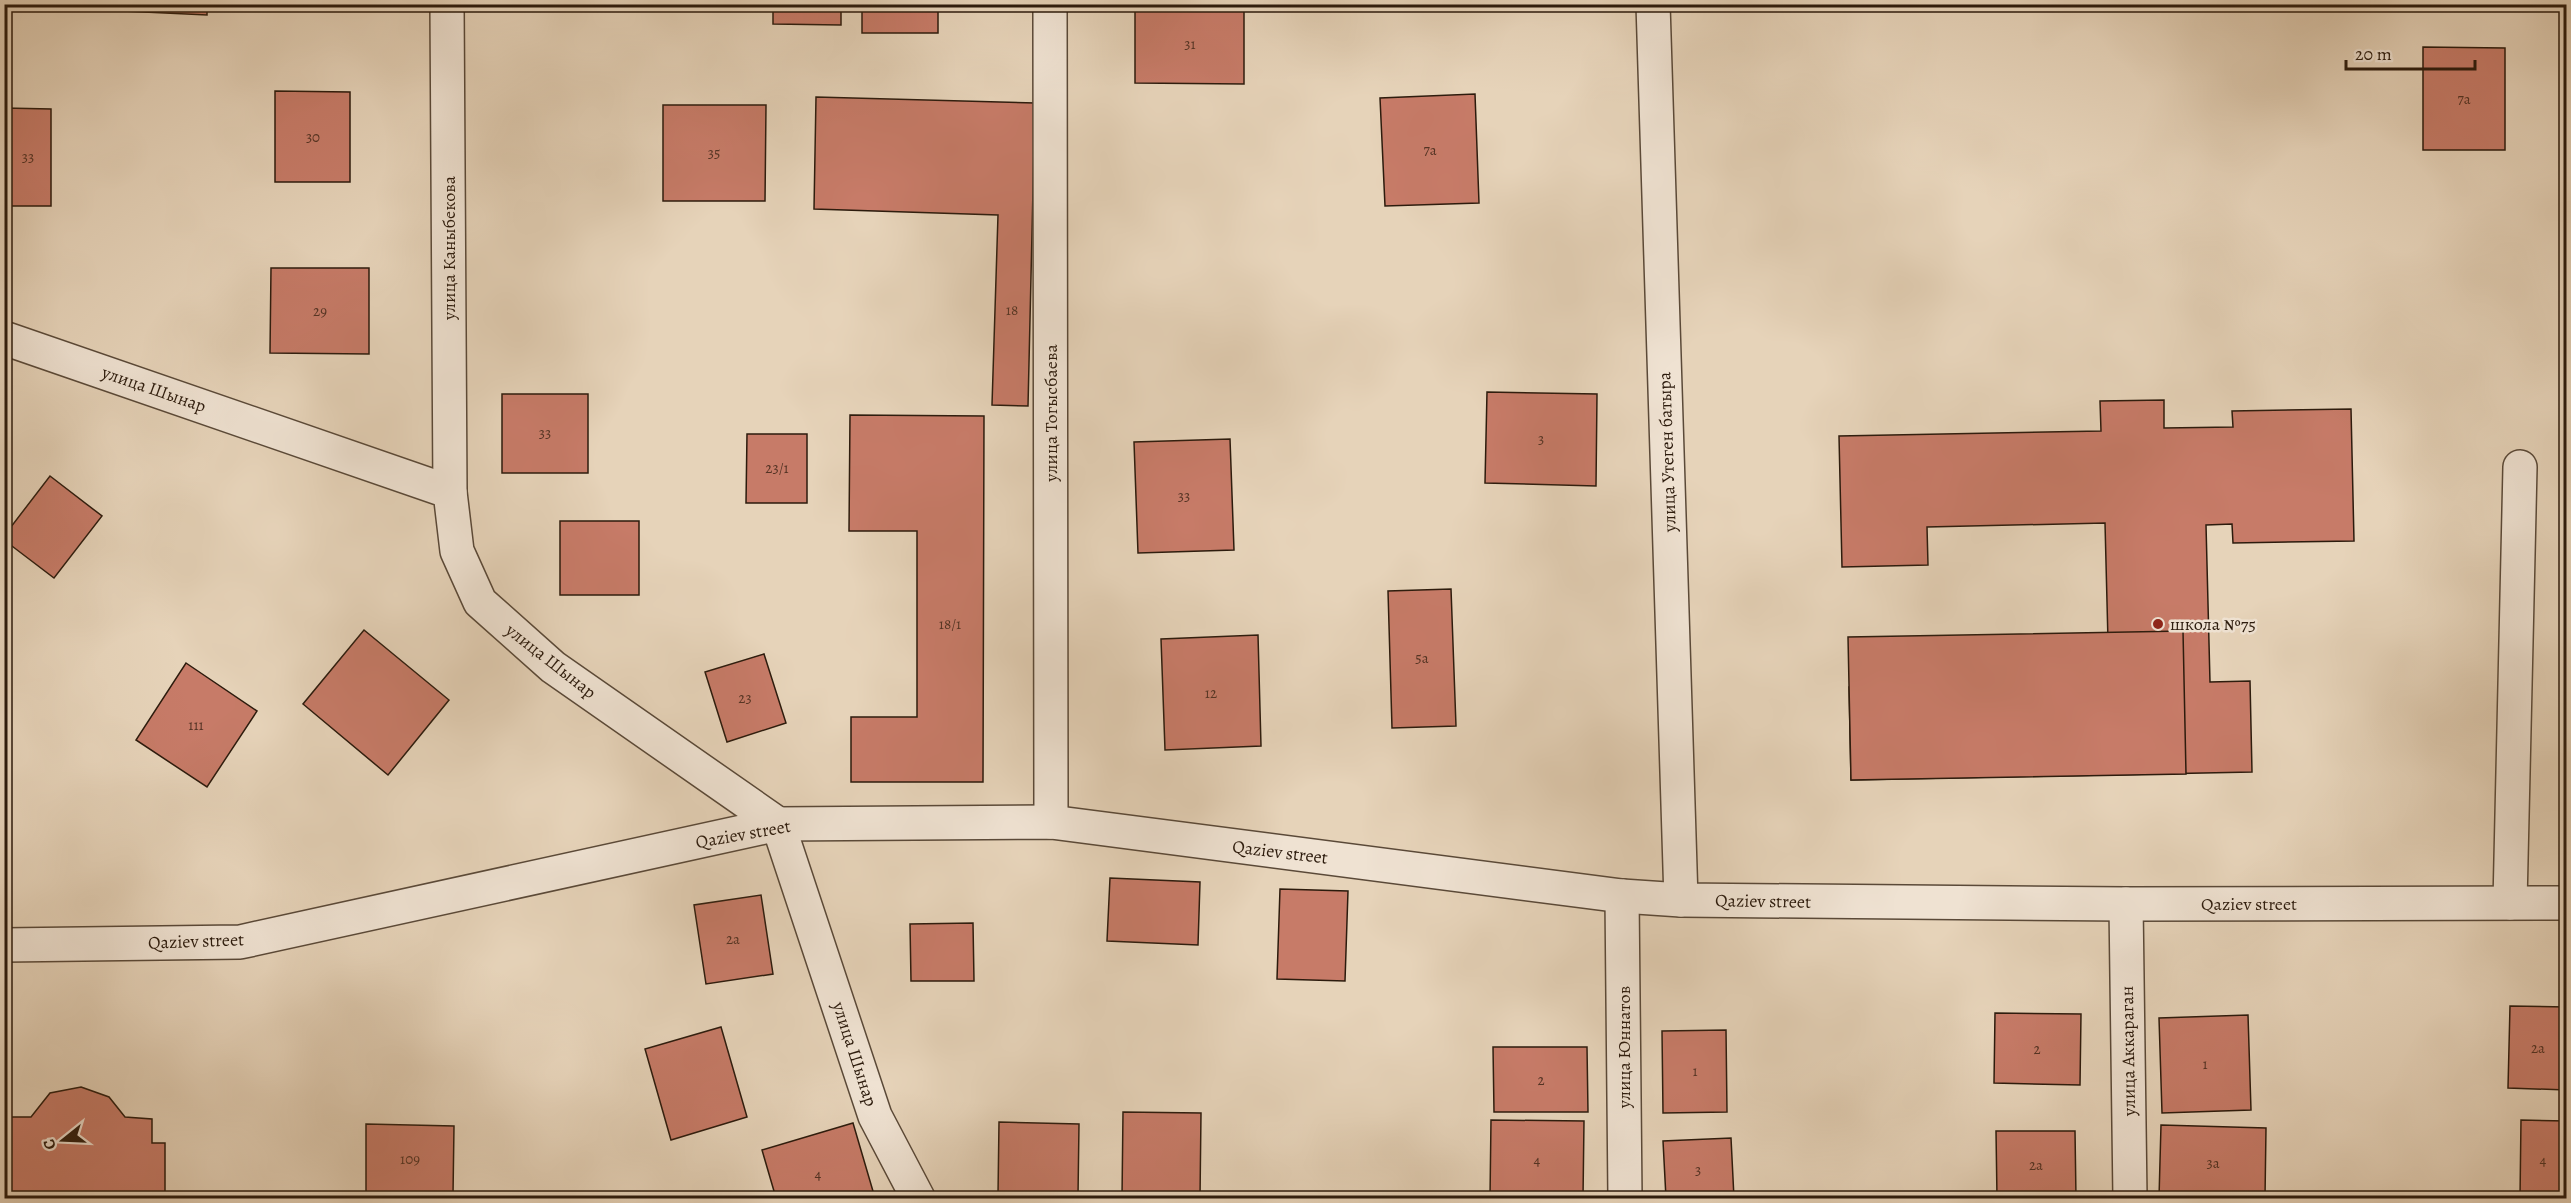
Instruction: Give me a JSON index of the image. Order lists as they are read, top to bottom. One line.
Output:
{"streets":{"street":["улица Каныбекова","улица Шынар","улица Тогысбаева","улица Утеген батыра","Qaziev street","улица Юннатов","улица Аккараган"]},"crossings":[["улица Каныбекова","улица Шынар"],["улица Шынар","Qaziev street"],["улица Тогысбаева","Qaziev street"],["улица Утеген батыра","Qaziev street"],["Qaziev street","улица Юннатов"],["Qaziev street","улица Аккараган"]],"places":["школа №75"],"house_numbers":["31","7а","30","7а","35","33","18","29","33","3","23/1","33","18/1","5а","12","23","111","2а","2а","2","1","1","2","109","4","4","3а","2а","3","4"],"scale_bar":"20 m","north":"left"}
